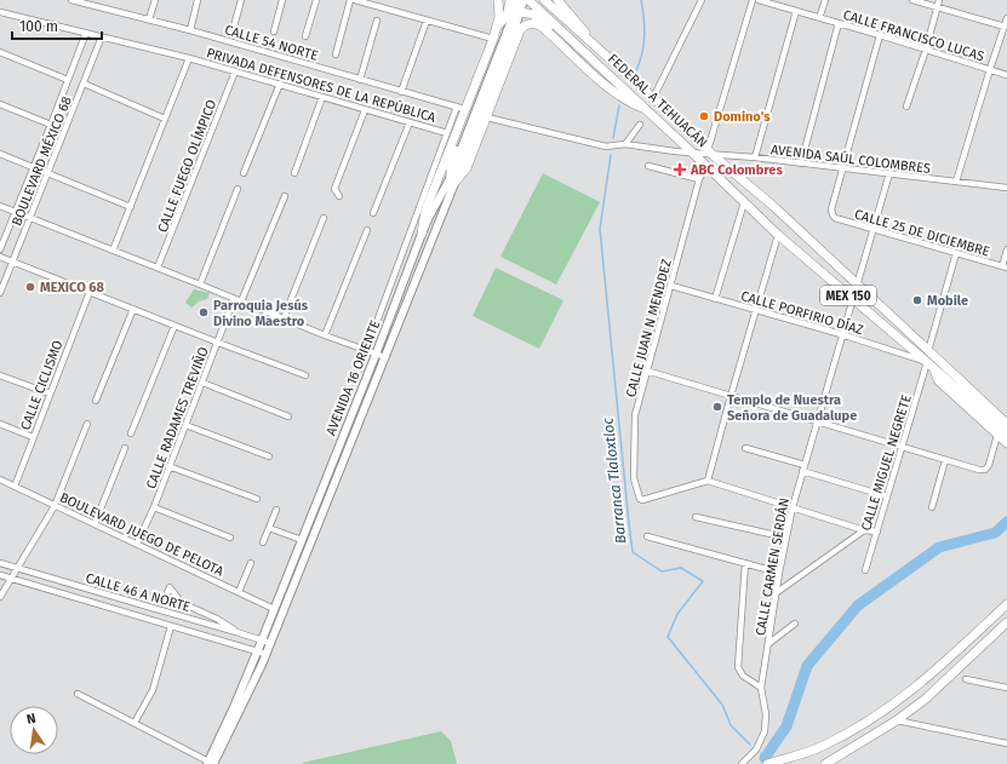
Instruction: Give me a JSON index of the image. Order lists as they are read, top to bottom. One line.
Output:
{"streets":{"main road":["FEDERAL A TEHUACÁN","MEX 150","AVENIDA 16 ORIENTE"],"street":["CALLE FRANCISCO LUCAS","CALLE 54 NORTE","PRIVADA DEFENSORES DE LA REPÚBLICA","AVENIDA SAÚL COLOMBRES","BOULEVARD MÉXICO 68","CALLE FUEGO OLÍMPICO","CALLE 25 DE DICIEMBRE","CALLE PORFIRIO DÍAZ","CALLE JUAN N MENDDEZ","CALLE CICLISMO","CALLE RADAMES TREVIÑO","CALLE MIGUEL NEGRETE","BOULEVARD JUEGO DE PELOTA","CALLE CARMEN SERDÁN","CALLE 46 A NORTE"]},"crossings":[["CALLE 54 NORTE","PRIVADA DEFENSORES DE LA REPÚBLICA"],["PRIVADA DEFENSORES DE LA REPÚBLICA","BOULEVARD MÉXICO 68"],["PRIVADA DEFENSORES DE LA REPÚBLICA","CALLE FUEGO OLÍMPICO"],["FEDERAL A TEHUACÁN","AVENIDA SAÚL COLOMBRES"],["FEDERAL A TEHUACÁN","CALLE PORFIRIO DÍAZ"],["FEDERAL A TEHUACÁN","CALLE JUAN N MENDDEZ"],["FEDERAL A TEHUACÁN","CALLE MIGUEL NEGRETE"],["FEDERAL A TEHUACÁN","CALLE CARMEN SERDÁN"],["AVENIDA SAÚL COLOMBRES","CALLE 25 DE DICIEMBRE"],["AVENIDA SAÚL COLOMBRES","CALLE CARMEN SERDÁN"],["CALLE 25 DE DICIEMBRE","CALLE CARMEN SERDÁN"],["CALLE PORFIRIO DÍAZ","CALLE JUAN N MENDDEZ"],["CALLE PORFIRIO DÍAZ","CALLE MIGUEL NEGRETE"],["CALLE PORFIRIO DÍAZ","CALLE CARMEN SERDÁN"],["AVENIDA 16 ORIENTE","BOULEVARD JUEGO DE PELOTA"],["AVENIDA 16 ORIENTE","CALLE 46 A NORTE"],["CALLE CICLISMO","BOULEVARD JUEGO DE PELOTA"],["CALLE RADAMES TREVIÑO","BOULEVARD JUEGO DE PELOTA"]],"water":["Barranca Tlaloxtloc"],"places":{"other":["Domino's","MEXICO 68","Mobile","Parroquia Jesús Divino Maestro","Templo de Nuestra Señora de Guadalupe"],"health":["ABC Colombres"]},"scale_bar":"100 m","north":"top"}
